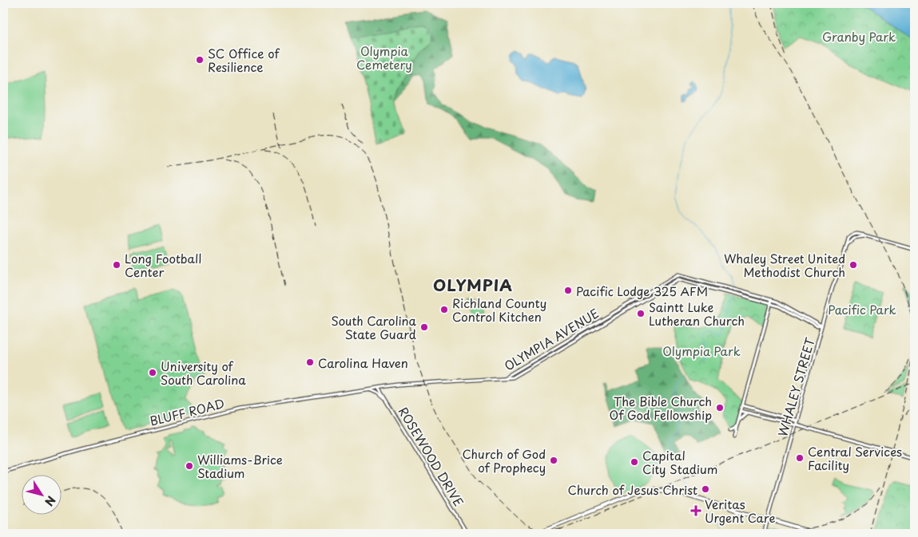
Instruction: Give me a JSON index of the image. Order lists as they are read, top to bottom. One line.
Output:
{"streets":{"main road":["OLYMPIA AVENUE","WHALEY STREET","BLUFF ROAD","ROSEWOOD DRIVE"]},"crossings":[["OLYMPIA AVENUE","WHALEY STREET"],["OLYMPIA AVENUE","BLUFF ROAD"],["BLUFF ROAD","ROSEWOOD DRIVE"]],"districts":["OLYMPIA"],"parks":["Granby Park","Olympia Cemetery","Pacific Park","Olympia Park"],"places":{"other":["SC Office of Resilience","Long Football Center","Whaley Street United Methodist Church","Pacific Lodge 325 AFM","Richland County Control Kitchen","Saintt Luke Lutheran Church","South Carolina State Guard","Carolina Haven","University of South Carolina","The Bible Church Of God Fellowship","Central Services Facility","Church of God of Prophecy","Capital City Stadium","Williams-Brice Stadium","Church of Jesus Christ"],"health":["Veritas Urgent Care"]},"north":"bottom right"}
